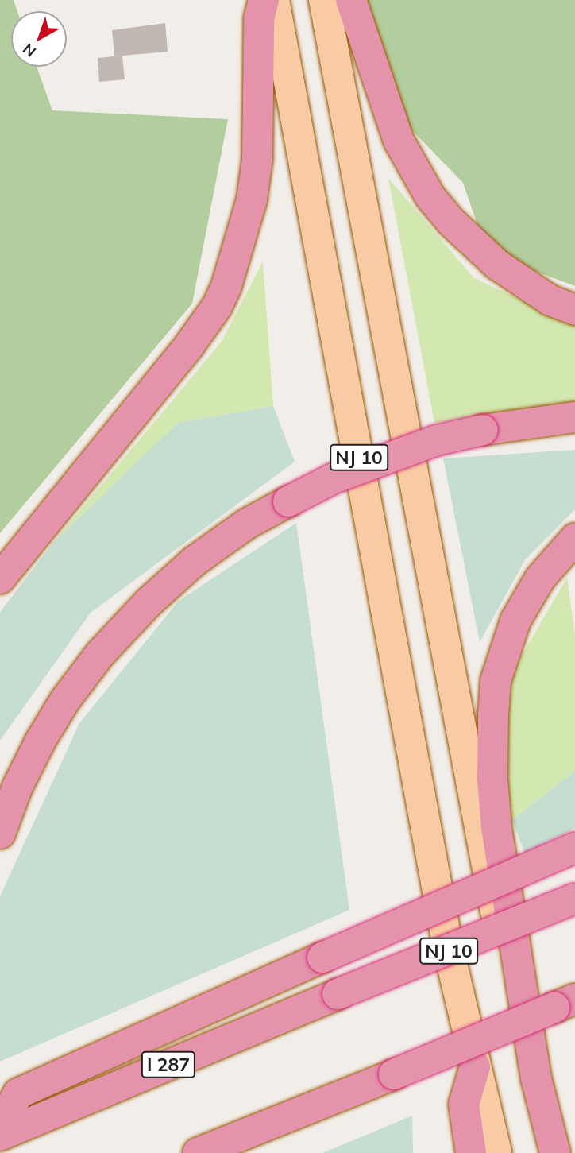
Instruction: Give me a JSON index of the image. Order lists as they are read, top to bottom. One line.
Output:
{"streets":{"highway":["NJ 10","I 287"]},"north":"bottom left"}
